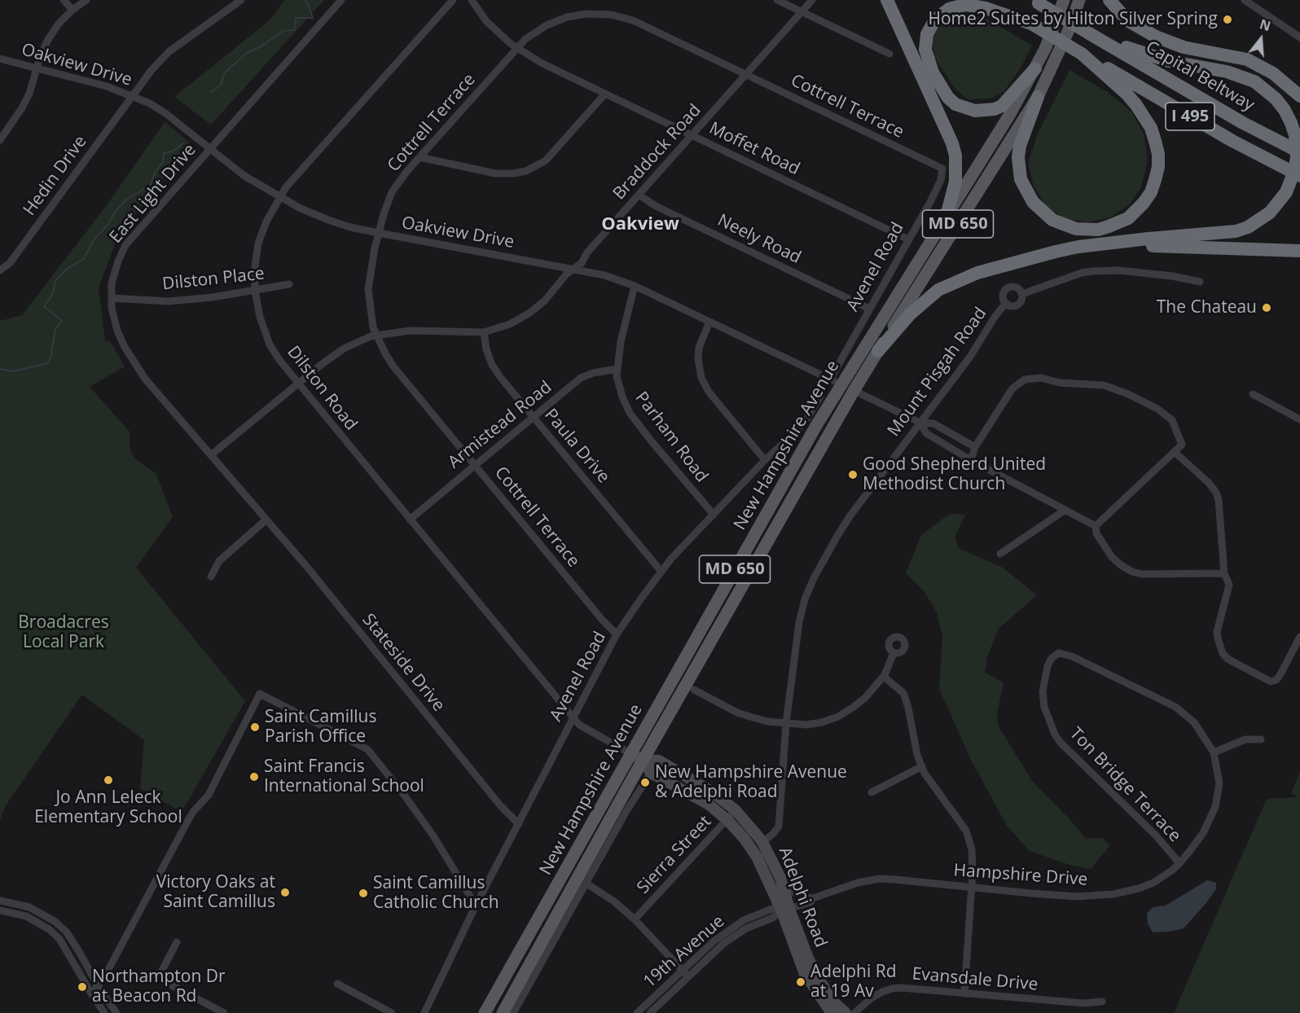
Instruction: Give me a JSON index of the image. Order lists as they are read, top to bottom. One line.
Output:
{"streets":{"highway":["Capital Beltway","I 495"],"main road":["MD 650","New Hampshire Avenue","Adelphi Road"],"street":["Oakview Drive","Cottrell Terrace","Moffet Road","Braddock Road","Hedin Drive","East Light Drive","Neely Road","Avenel Road","Dilston Place","Mount Pisgah Road","Dilston Road","Armistead Road","Parham Road","Paula Drive","Stateside Drive","Ton Bridge Terrace","Sierra Street","Hampshire Drive","19th Avenue","Evansdale Drive"]},"crossings":[["Oakview Drive","Cottrell Terrace"],["Oakview Drive","Braddock Road"],["Oakview Drive","Hedin Drive"],["Oakview Drive","East Light Drive"],["Oakview Drive","Avenel Road"],["Oakview Drive","Mount Pisgah Road"],["Oakview Drive","Dilston Road"],["Oakview Drive","Parham Road"],["Oakview Drive","New Hampshire Avenue"],["Cottrell Terrace","Moffet Road"],["Cottrell Terrace","Braddock Road"],["Cottrell Terrace","Avenel Road"],["Cottrell Terrace","Armistead Road"],["Moffet Road","Braddock Road"],["Moffet Road","Avenel Road"],["Braddock Road","East Light Drive"],["Braddock Road","Neely Road"],["Braddock Road","Dilston Road"],["Braddock Road","Paula Drive"],["East Light Drive","Dilston Place"],["East Light Drive","Stateside Drive"],["Neely Road","Avenel Road"],["Avenel Road","Dilston Road"],["Avenel Road","Parham Road"],["Avenel Road","New Hampshire Avenue"],["Avenel Road","Paula Drive"],["Avenel Road","Stateside Drive"],["Dilston Place","Dilston Road"],["Mount Pisgah Road","Adelphi Road"],["Dilston Road","Armistead Road"],["Dilston Road","New Hampshire Avenue"],["Dilston Road","Adelphi Road"],["Armistead Road","Parham Road"],["Armistead Road","Paula Drive"],["New Hampshire Avenue","Adelphi Road"],["Ton Bridge Terrace","Hampshire Drive"],["Sierra Street","Adelphi Road"],["Hampshire Drive","Adelphi Road"],["Hampshire Drive","19th Avenue"],["Adelphi Road","19th Avenue"]],"districts":["Oakview"],"parks":["Broadacres Local Park"],"places":["Home2 Suites by Hilton Silver Spring","The Chateau","Good Shepherd United Methodist Church","Saint Camillus Parish Office","Saint Francis International School","Jo Ann Leleck Elementary School","New Hampshire Avenue & Adelphi Road","Victory Oaks at Saint Camillus","Saint Camillus Catholic Church","Adelphi Rd at 19 Av","Northampton Dr at Beacon Rd"],"north":"top"}
